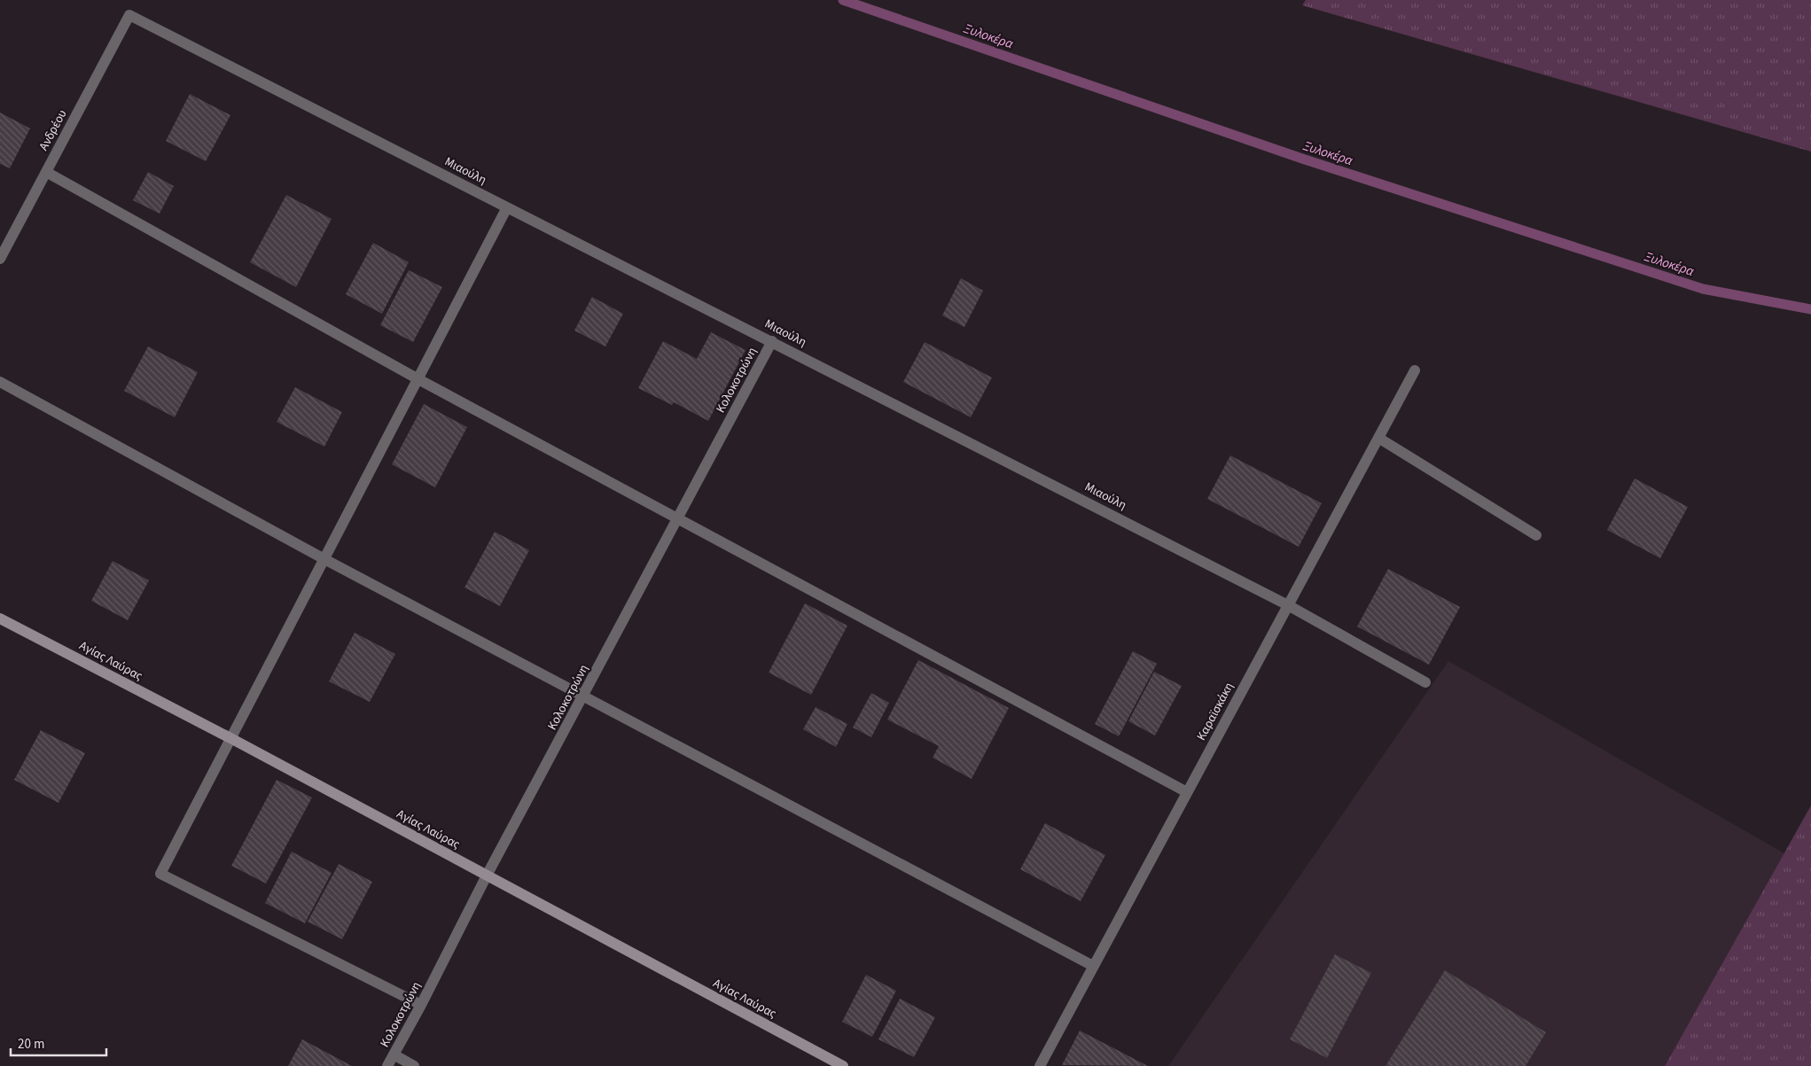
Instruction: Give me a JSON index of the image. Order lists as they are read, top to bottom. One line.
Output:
{"streets":{"street":["Ανδρέου","Μιαούλη","Κολοκοτρώνη","Αγίας Λαύρας","Καραϊσκάκη"]},"crossings":[["Ανδρέου","Μιαούλη"],["Μιαούλη","Κολοκοτρώνη"],["Μιαούλη","Καραϊσκάκη"],["Κολοκοτρώνη","Αγίας Λαύρας"]],"water":["Ξυλοκέρα"],"scale_bar":"20 m"}
